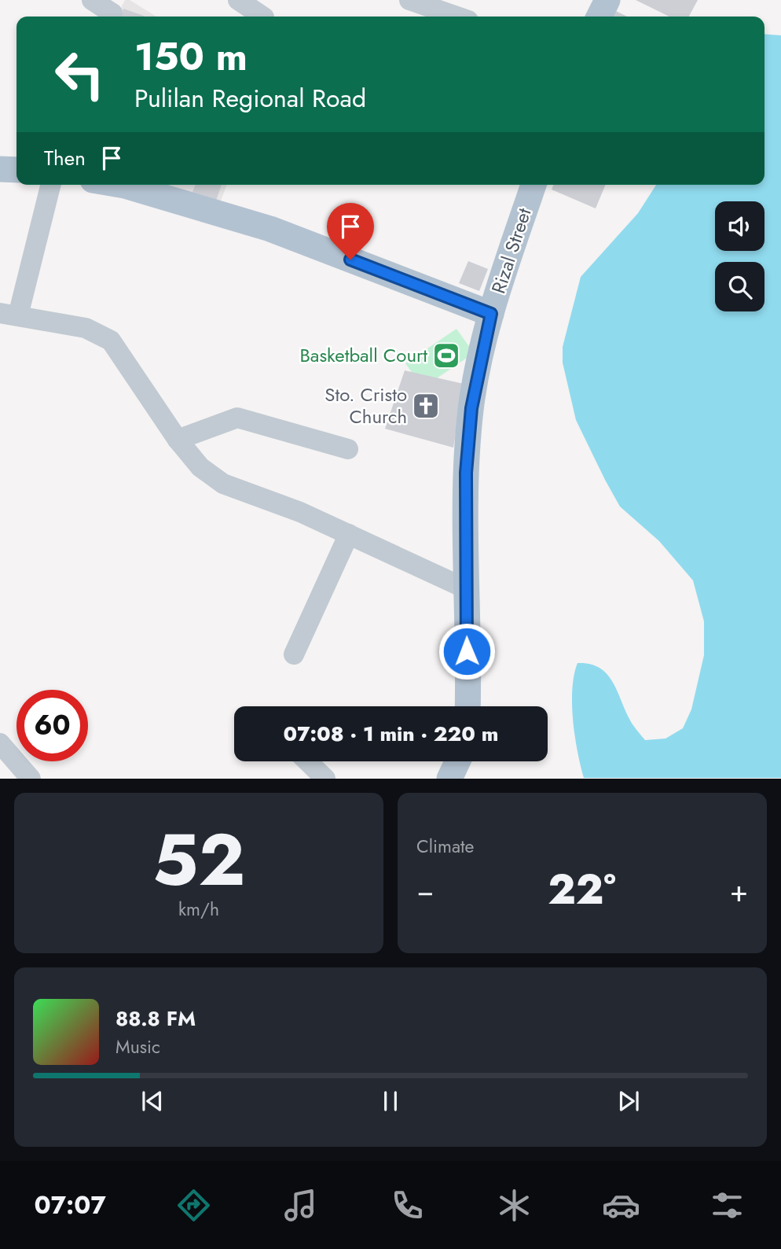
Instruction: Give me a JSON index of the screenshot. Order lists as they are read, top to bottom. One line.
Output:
{"streets":{"main road":["Rizal Street"]},"places":{"sports":["Basketball Court"],"church":["Sto. Cristo Church"]},"page":{"turn":["150 m","Pulilan Regional Road"],"then":"Then","limit":"60","trip":"07:08 · 1 min · 220 m","tile":[["52","km/h"],"Climate"],"heat":["−","22°","+"],"song":["88.8 FM","Music"],"tabs":"07:07"}}
